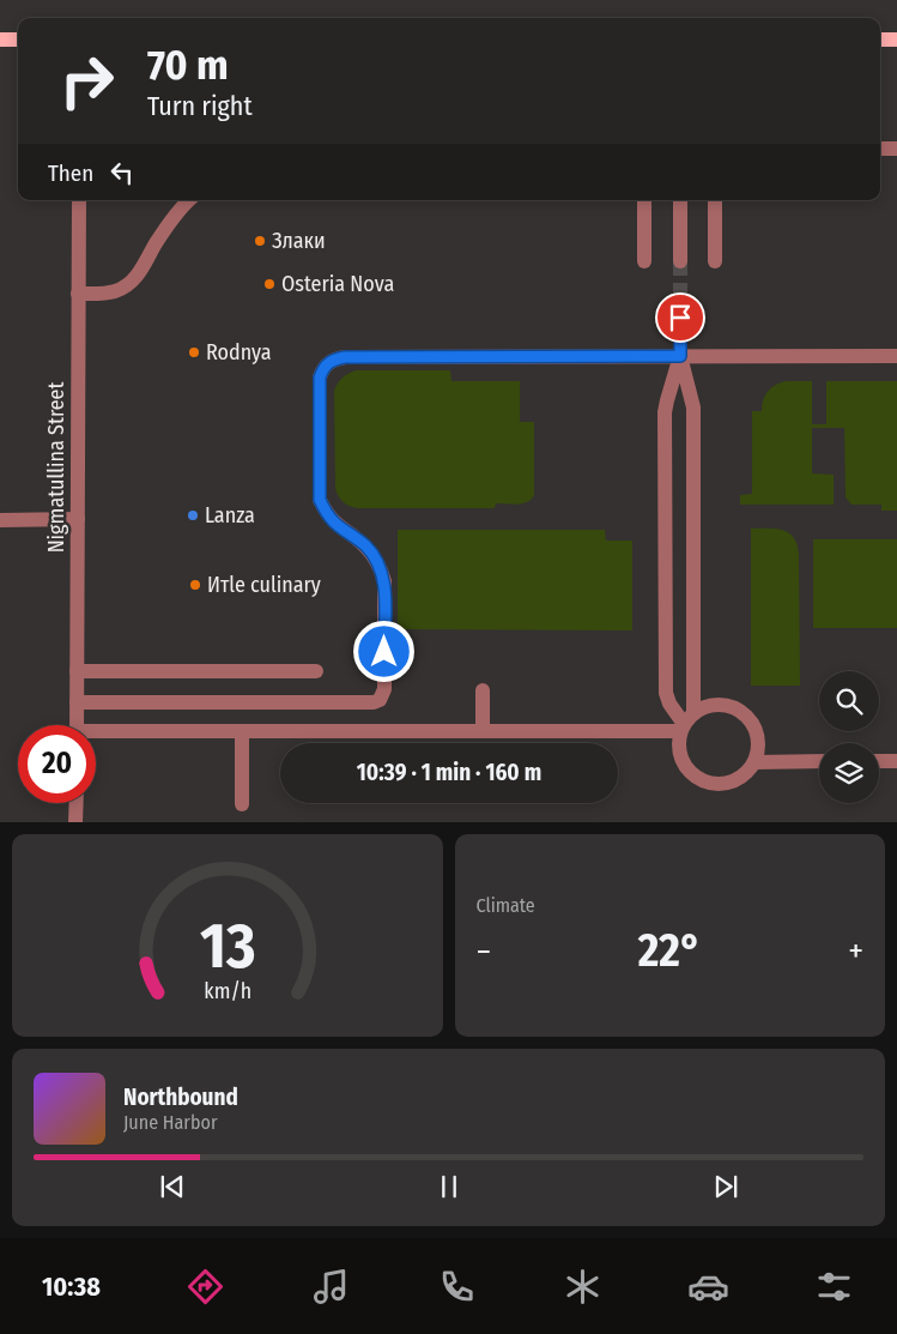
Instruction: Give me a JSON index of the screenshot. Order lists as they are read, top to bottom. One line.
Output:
{"streets":{"street":["Nigmatullina Street"]},"places":["Злаки","Osteria Nova","Rodnya","Lanza","Итle culinary"],"page":{"turn":["70 m","Turn right"],"then":"Then","limit":"20","trip":"10:39 · 1 min · 160 m","tile":"Climate","heat":["−","22°","+"],"song":["Northbound","June Harbor"],"tabs":"10:38","gauge":["13","km/h"]}}
